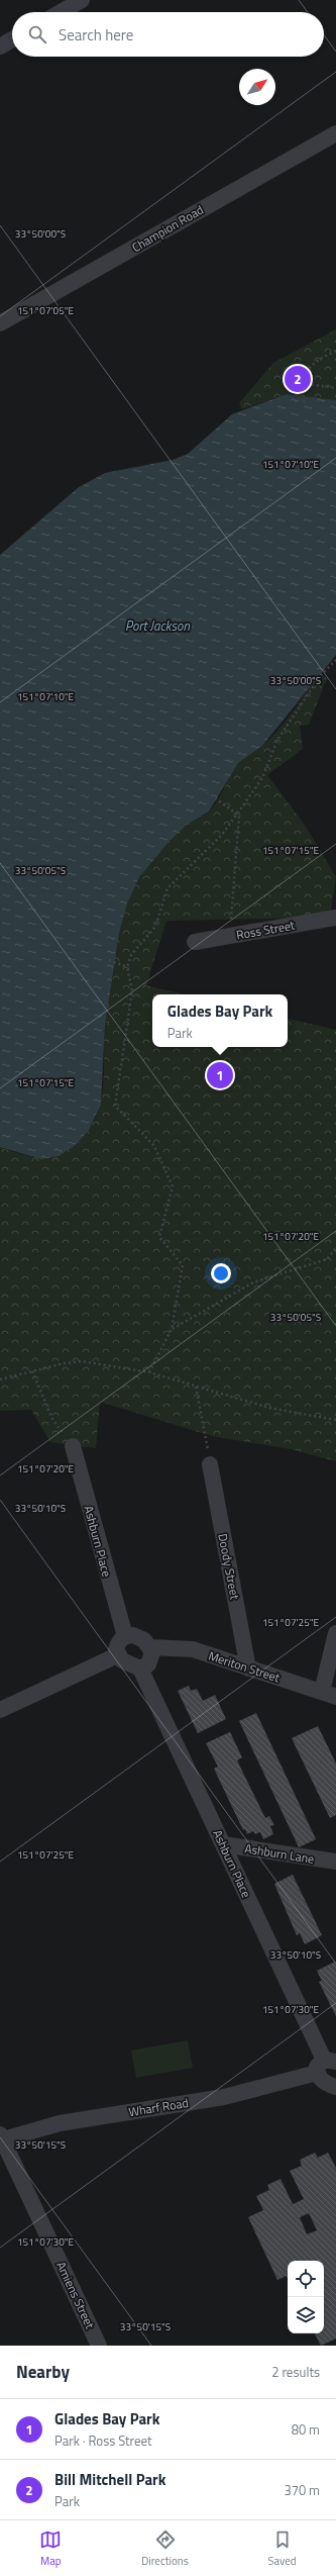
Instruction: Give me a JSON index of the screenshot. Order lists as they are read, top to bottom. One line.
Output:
{"streets":{"street":["Champion Road","Ross Street","Ashburn Place","Doody Street","Meriton Street","Ashburn Lane","Wharf Road","Amiens Street"]},"crossings":[["Ashburn Place","Meriton Street"],["Ashburn Place","Ashburn Lane"],["Ashburn Place","Wharf Road"],["Doody Street","Meriton Street"],["Wharf Road","Amiens Street"]],"water":["Port Jackson"],"north":"top right","page":{"search":"Search here","pins":["2","1"],"popup":["Glades Bay Park","Park"],"heading":["Nearby","2 results"],"list":[{"mark":"1","name":"Glades Bay Park","note":"Park · Ross Street","value":"80 m"},{"mark":"2","name":"Bill Mitchell Park","note":"Park","value":"370 m"}],"nav":["Map","Directions","Saved"]},"coordinates":["33°50'00\"S","151°07'05\"E","151°07'10\"E","151°07'15\"E","33°50'05\"S","151°07'20\"E","33°50'10\"S","151°07'25\"E","151°07'30\"E","33°50'15\"S"]}
